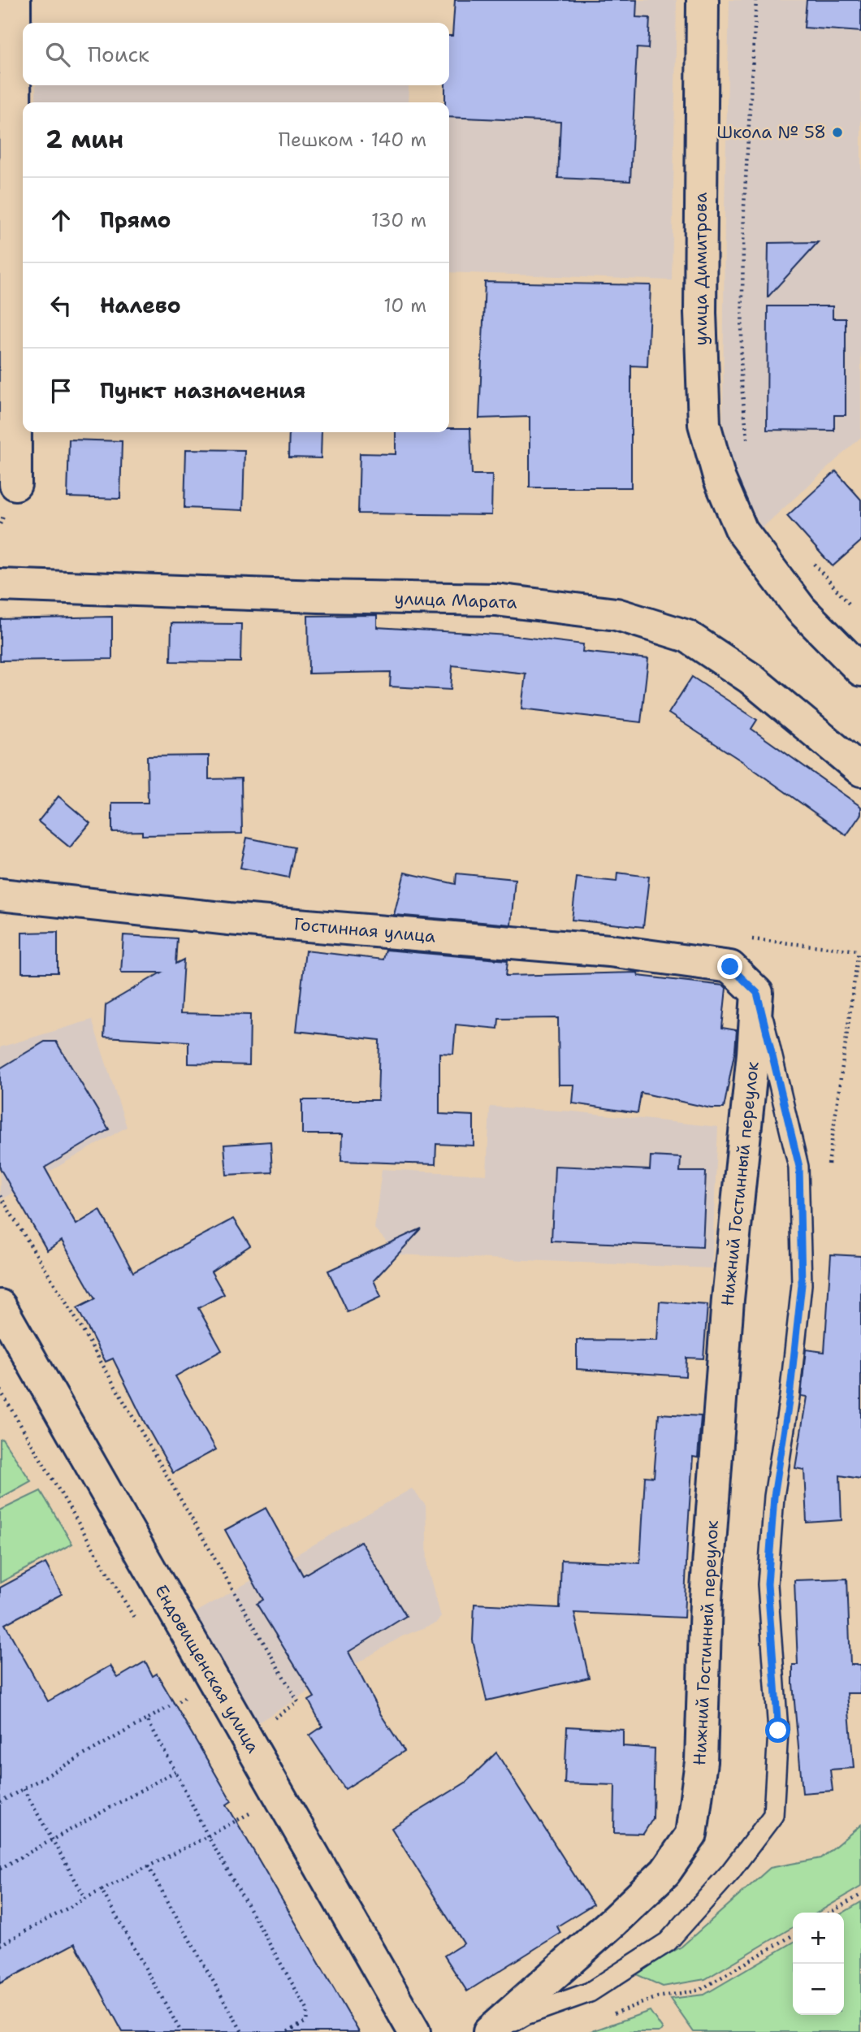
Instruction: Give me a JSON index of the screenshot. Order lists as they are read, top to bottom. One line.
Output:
{"streets":{"street":["улица Димитрова","улица Марата","Гостинная улица","Нижний Гостинный переулок","Ендовищенская улица"]},"places":["Школа № 58"],"page":{"search":"Поиск","heading":["2 мин","Пешком · 140 m"],"list":[["Прямо","130 m"],["Налево","10 m"],"Пункт назначения"],"map_buttons":["+","−"]}}
